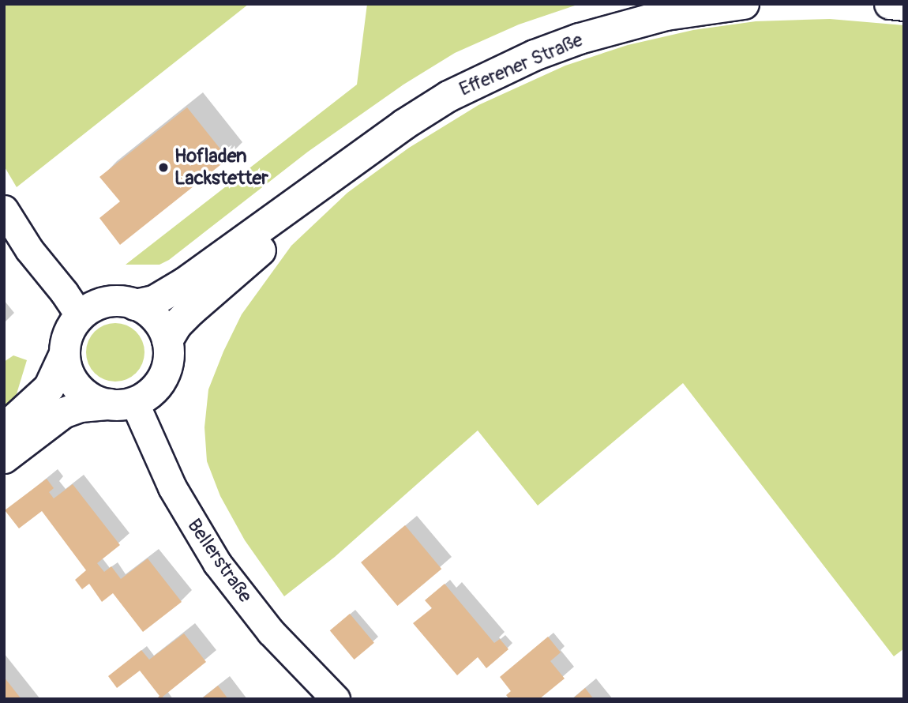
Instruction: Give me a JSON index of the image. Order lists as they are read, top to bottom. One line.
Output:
{"streets":{"street":["Efferener Straße","Bellerstraße"]},"crossings":[["Efferener Straße","Bellerstraße"]],"places":["Hofladen Lackstetter"]}
